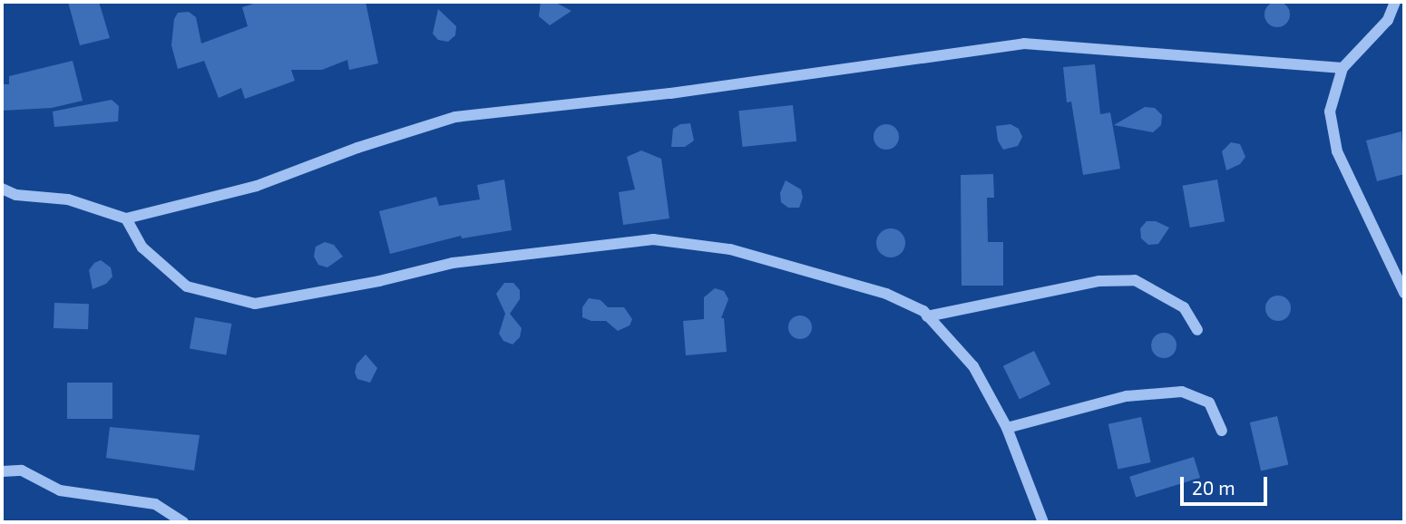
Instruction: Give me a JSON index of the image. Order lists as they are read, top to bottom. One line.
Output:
{"scale_bar":"20 m"}
